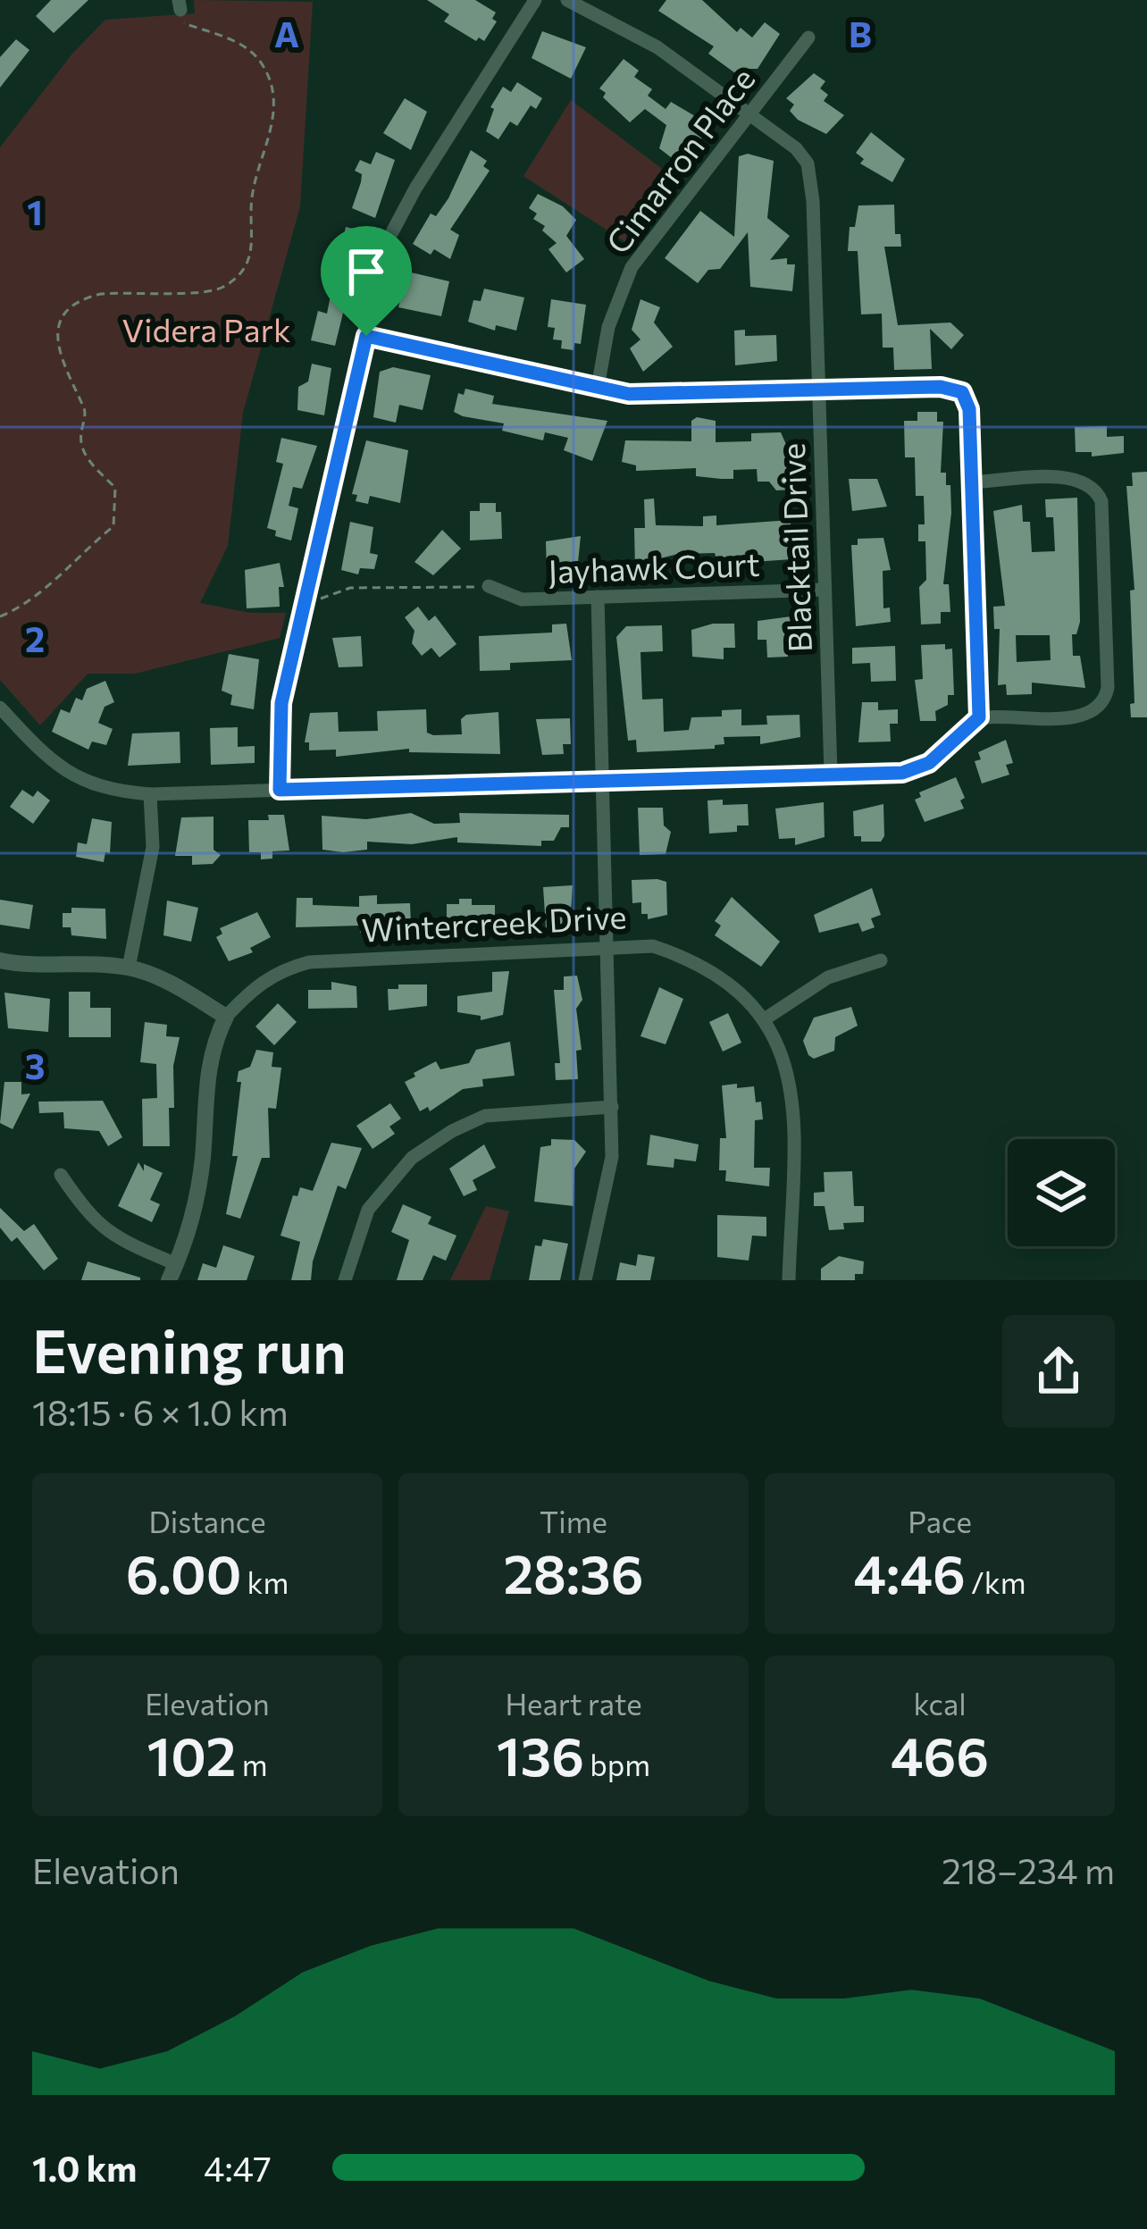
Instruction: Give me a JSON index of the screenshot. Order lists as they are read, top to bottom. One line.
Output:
{"streets":{"street":["Cimarron Place","Blacktail Drive","Jayhawk Court","Wintercreek Drive"]},"crossings":[["Cimarron Place","Blacktail Drive"],["Blacktail Drive","Jayhawk Court"]],"parks":["Videra Park"],"page":{"heading":["Evening run","18:15 · 6 × 1.0 km"],"stats":[["Distance","6.00 km"],["Time","28:36"],["Pace","4:46 /km"],["Elevation","102 m"],["Heart rate","136 bpm"],["kcal","466"]],"chart":["Elevation","218–234 m"],"list":[{"name":"1.0 km","note":"4:47"}]},"grid":{"columns":["A","B"],"rows":["1","2","3"]}}
